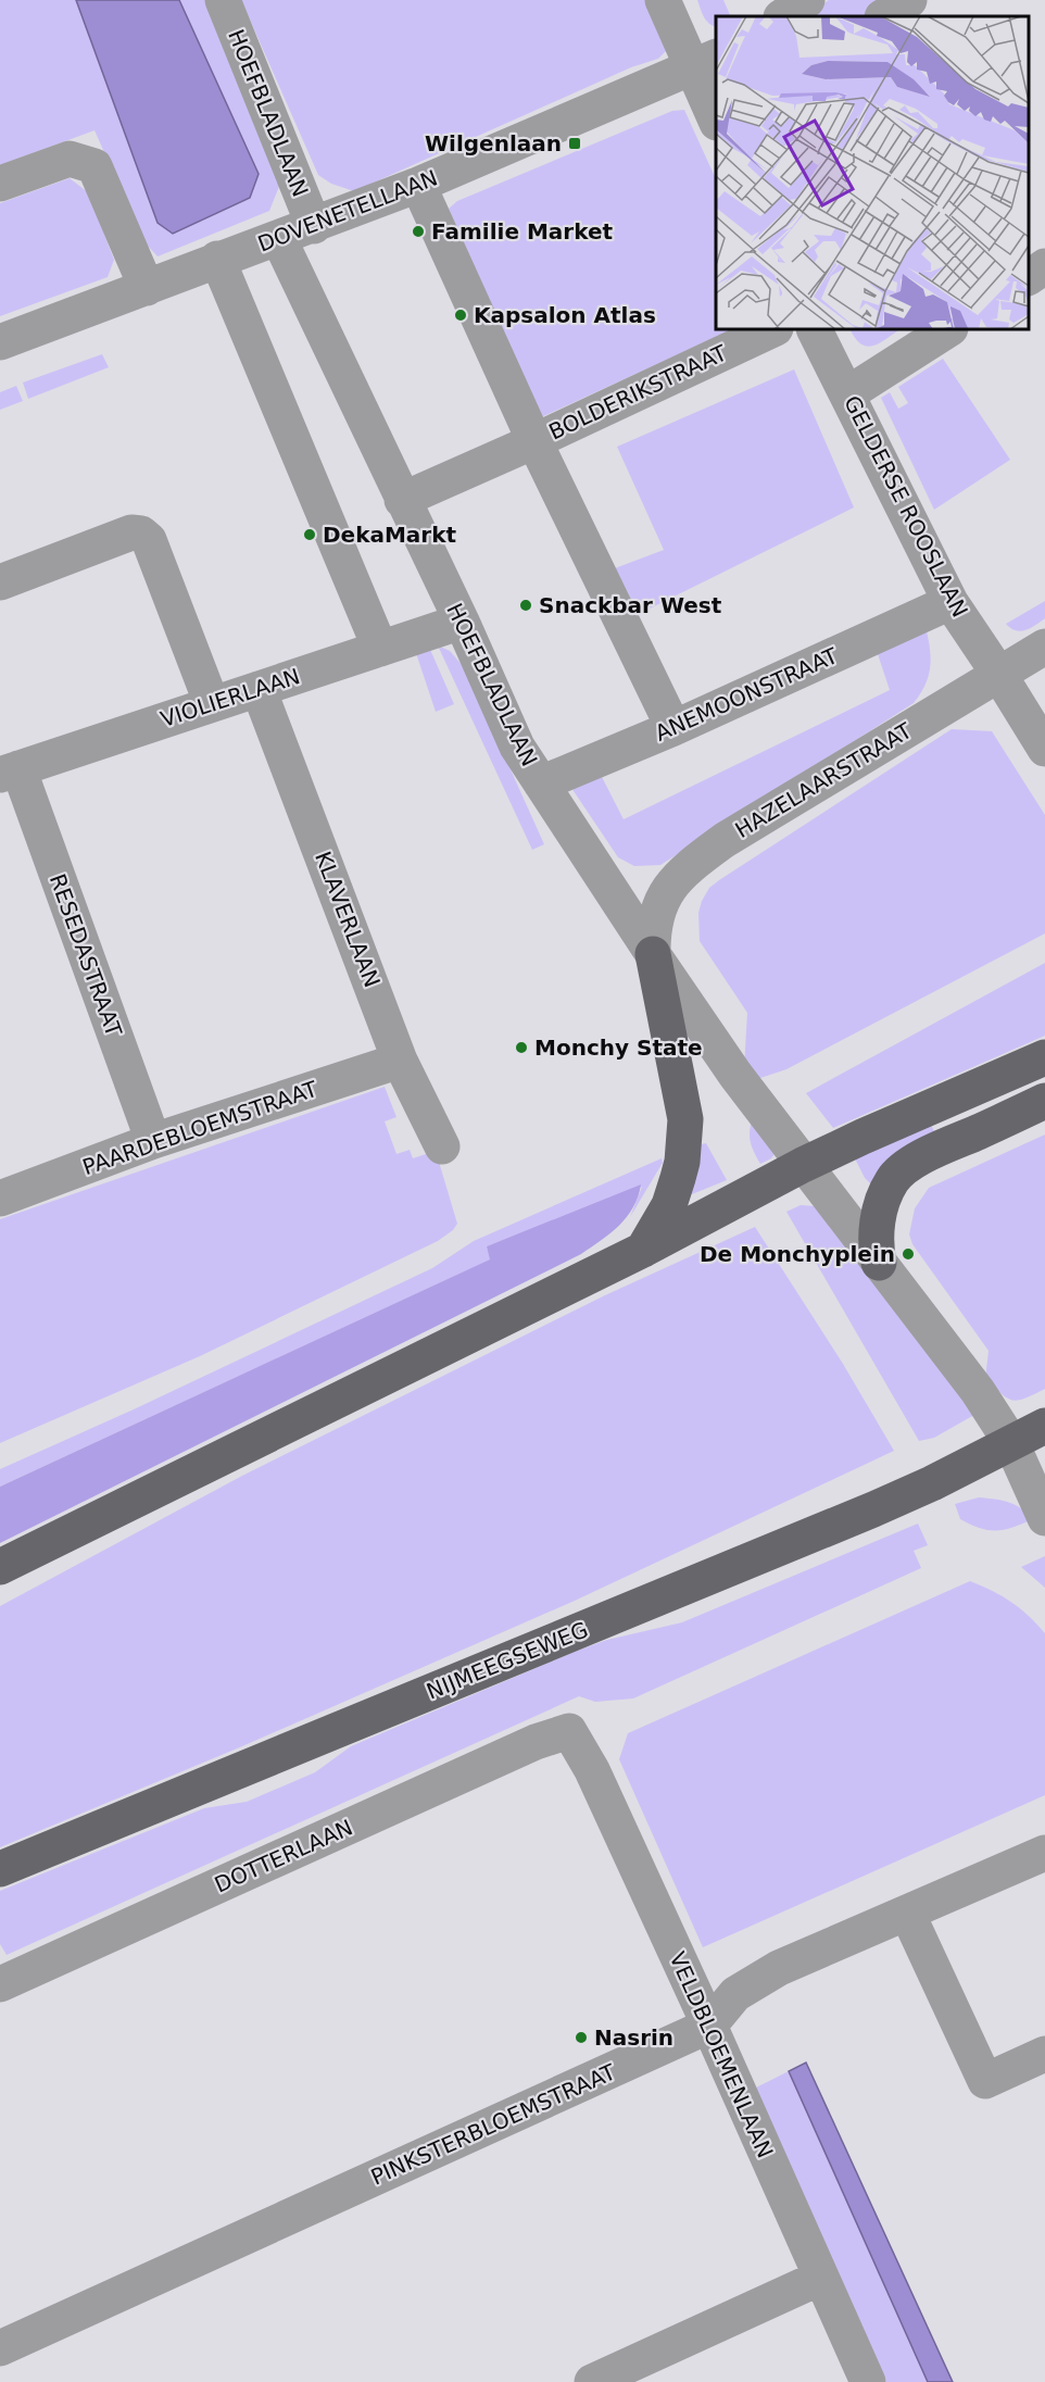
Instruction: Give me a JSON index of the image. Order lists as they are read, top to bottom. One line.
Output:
{"streets":{"main road":["NIJMEEGSEWEG"],"street":["HOEFBLADLAAN","DOVENETELLAAN","BOLDERIKSTRAAT","GELDERSE ROOSLAAN","ANEMOONSTRAAT","VIOLIERLAAN","HAZELAARSTRAAT","KLAVERLAAN","RESEDASTRAAT","PAARDEBLOEMSTRAAT","DOTTERLAAN","VELDBLOEMENLAAN","PINKSTERBLOEMSTRAAT"]},"crossings":[["HOEFBLADLAAN","DOVENETELLAAN"],["HOEFBLADLAAN","BOLDERIKSTRAAT"],["HOEFBLADLAAN","ANEMOONSTRAAT"],["HOEFBLADLAAN","VIOLIERLAAN"],["HOEFBLADLAAN","HAZELAARSTRAAT"],["DOVENETELLAAN","BOLDERIKSTRAAT"],["BOLDERIKSTRAAT","ANEMOONSTRAAT"],["GELDERSE ROOSLAAN","ANEMOONSTRAAT"],["GELDERSE ROOSLAAN","HAZELAARSTRAAT"],["VIOLIERLAAN","KLAVERLAAN"],["VIOLIERLAAN","RESEDASTRAAT"],["KLAVERLAAN","PAARDEBLOEMSTRAAT"],["RESEDASTRAAT","PAARDEBLOEMSTRAAT"],["DOTTERLAAN","VELDBLOEMENLAAN"],["VELDBLOEMENLAAN","PINKSTERBLOEMSTRAAT"]],"places":{"transit":["Wilgenlaan"],"other":["Familie Market","Kapsalon Atlas","DekaMarkt","Snackbar West","Monchy State","De Monchyplein","Nasrin"]}}
